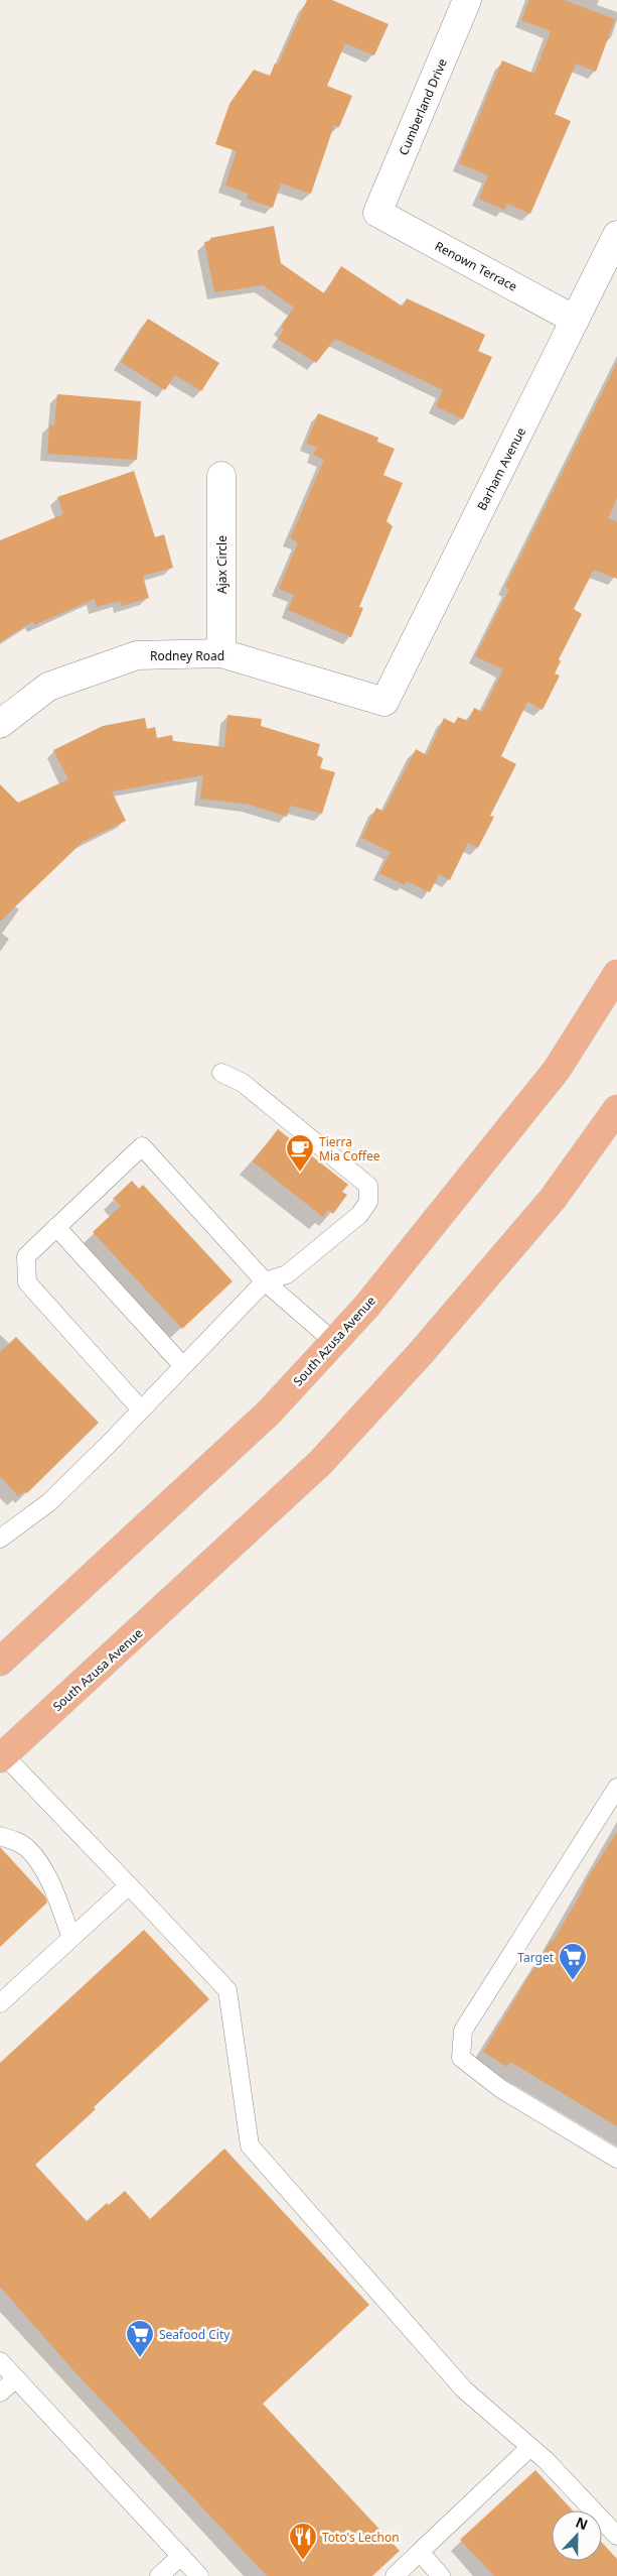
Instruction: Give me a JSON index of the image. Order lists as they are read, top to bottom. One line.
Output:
{"streets":{"main road":["South Azusa Avenue"],"street":["Cumberland Drive","Renown Terrace","Barham Avenue","Ajax Circle","Rodney Road"]},"crossings":[["Cumberland Drive","Renown Terrace"],["Renown Terrace","Barham Avenue"],["Barham Avenue","Rodney Road"],["Ajax Circle","Rodney Road"]],"places":{"cafe":["Tierra Mia Coffee"],"supermarket":["Target","Seafood City"],"restaurant":["Toto's Lechon"]},"north":"top"}
